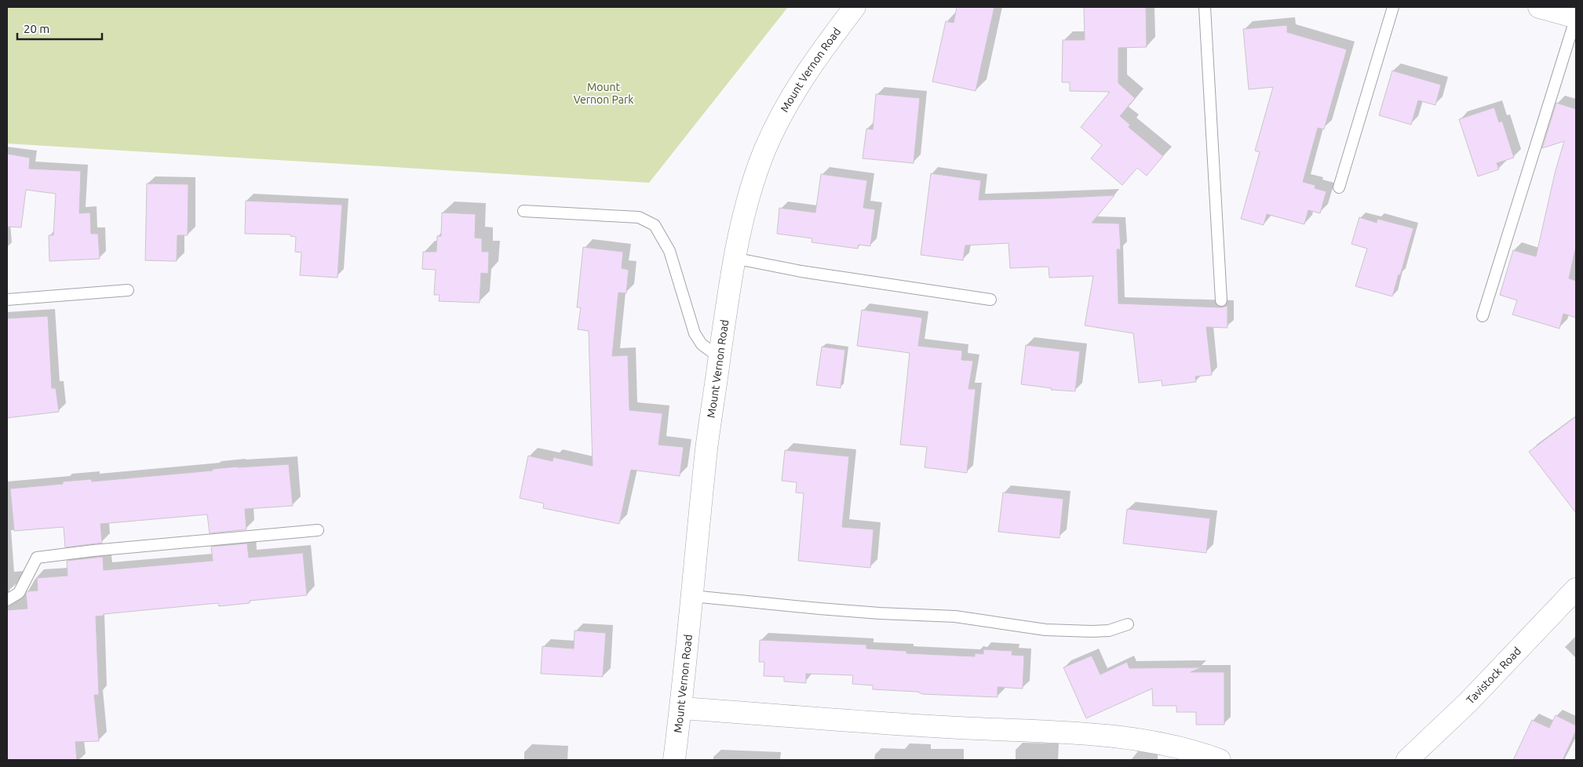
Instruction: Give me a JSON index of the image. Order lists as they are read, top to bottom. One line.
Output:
{"streets":{"street":["Mount Vernon Road","Tavistock Road"]},"parks":["Mount Vernon Park"],"scale_bar":"20 m"}
